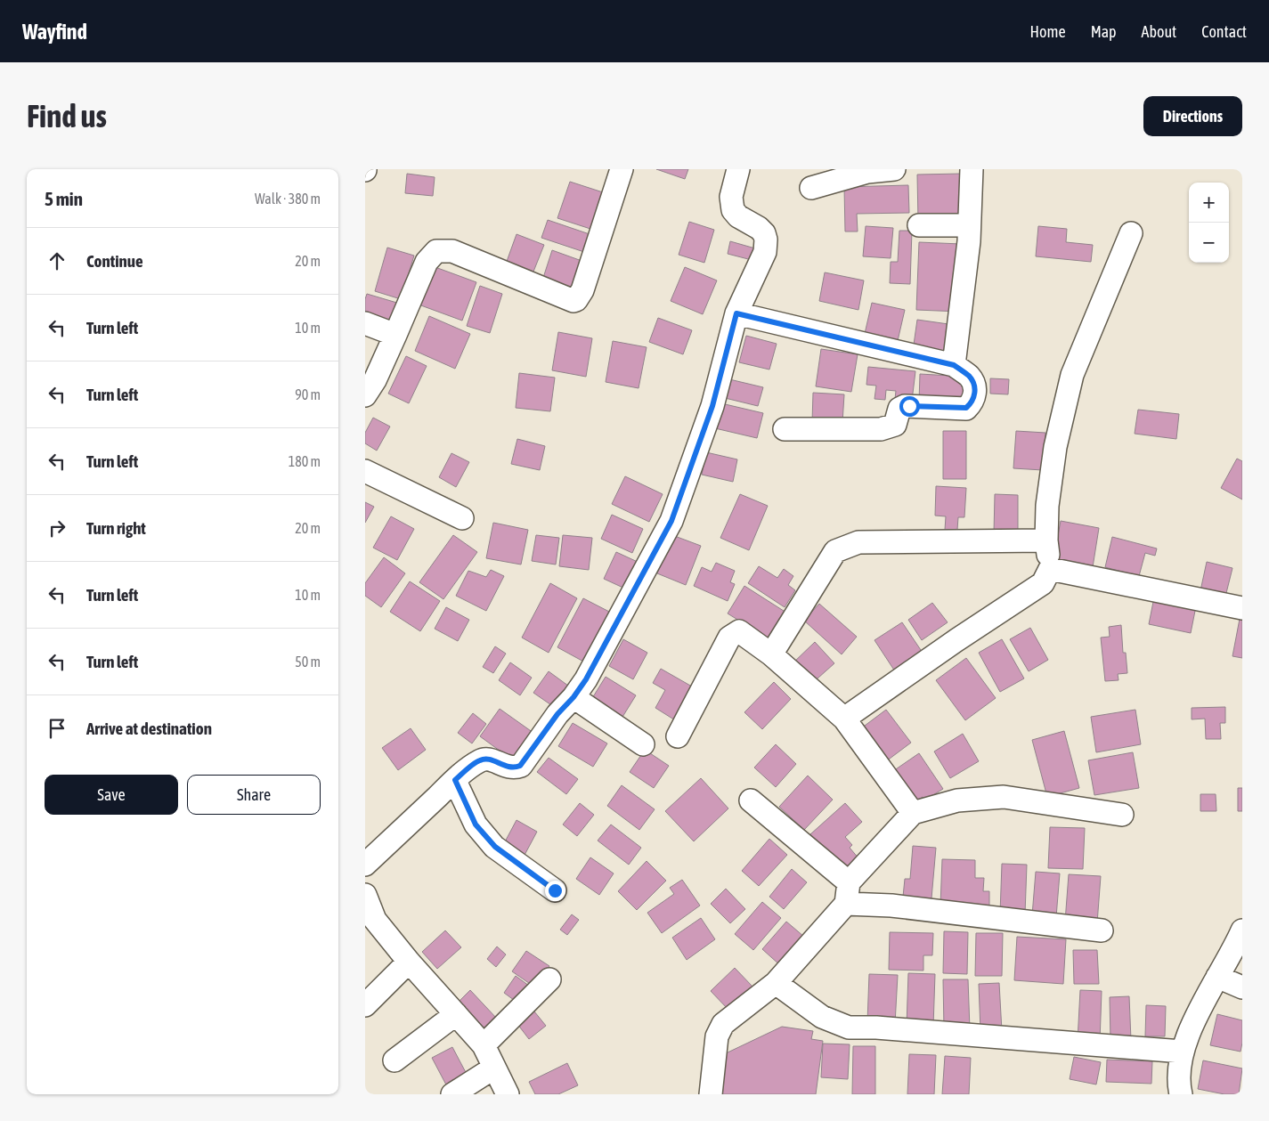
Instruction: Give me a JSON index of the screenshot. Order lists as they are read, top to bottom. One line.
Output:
{"page":{"header":"Wayfind","nav":["Home","Map","About","Contact"],"buttons":["Directions",["Save","Share"]],"title":"Find us","heading":["5 min","Walk · 380 m"],"map_buttons":["+","−"],"list":[["Continue","20 m"],["Turn left","10 m"],["Turn left","90 m"],["Turn left","180 m"],["Turn right","20 m"],["Turn left","10 m"],["Turn left","50 m"],"Arrive at destination"]}}
